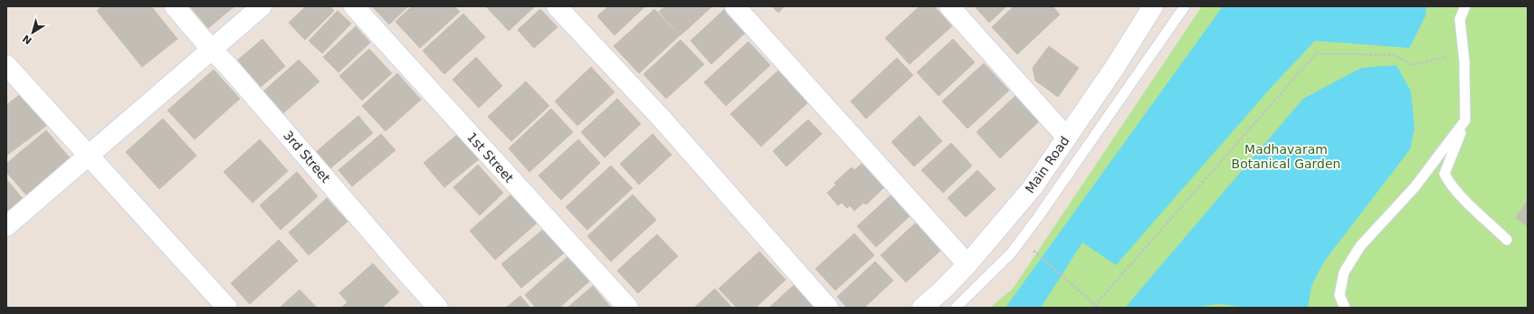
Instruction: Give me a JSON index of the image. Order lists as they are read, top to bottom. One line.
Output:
{"streets":{"street":["3rd Street","1st Street","Main Road"]},"parks":["Madhavaram Botanical Garden"],"north":"bottom left"}
